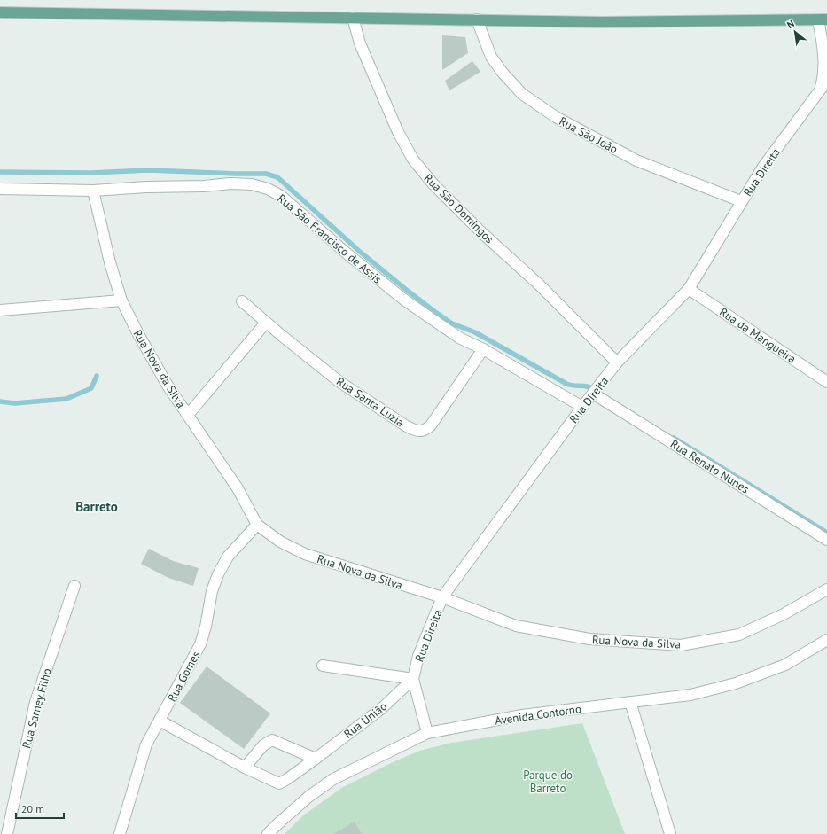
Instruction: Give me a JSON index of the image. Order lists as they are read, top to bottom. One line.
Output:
{"streets":{"street":["Rua São João","Rua Direita","Rua São Domingos","Rua São Francisco de Assis","Rua da Mangueira","Rua Nova da Silva","Rua Santa Luzia","Rua Renato Nunes","Rua Gomes","Rua Sarney Filho","Avenida Contorno","Rua União"]},"crossings":[["Rua São João","Rua Direita"],["Rua Direita","Rua São Domingos"],["Rua Direita","Rua São Francisco de Assis"],["Rua Direita","Rua da Mangueira"],["Rua Direita","Rua Nova da Silva"],["Rua Direita","Rua Renato Nunes"],["Rua Direita","Avenida Contorno"],["Rua Direita","Rua União"],["Rua São Francisco de Assis","Rua Nova da Silva"],["Rua São Francisco de Assis","Rua Santa Luzia"],["Rua Nova da Silva","Rua Gomes"],["Rua Gomes","Rua União"]],"districts":["Barreto"],"parks":["Parque do Barreto"],"scale_bar":"20 m","north":"top left"}
